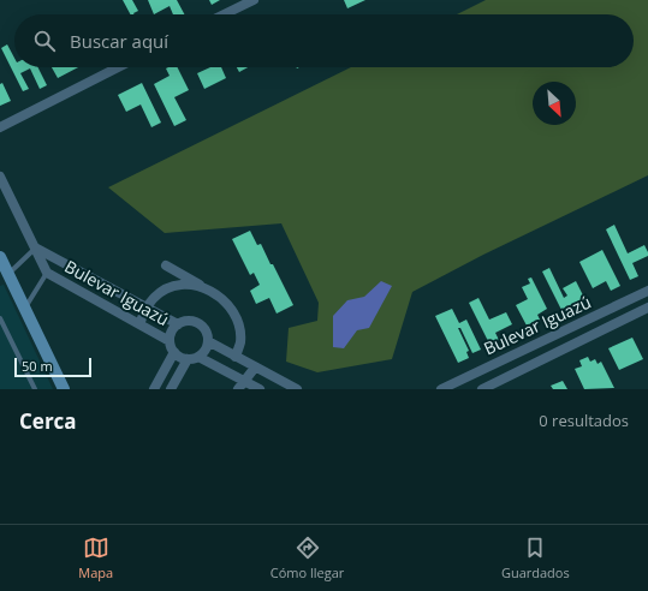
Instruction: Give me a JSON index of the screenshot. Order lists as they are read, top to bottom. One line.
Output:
{"streets":{"street":["Bulevar Iguazú"]},"scale_bar":"50 m","north":"bottom right","page":{"search":"Buscar aquí","scale":"50 m","heading":["Cerca","0 resultados"],"nav":["Mapa","Cómo llegar","Guardados"]}}
